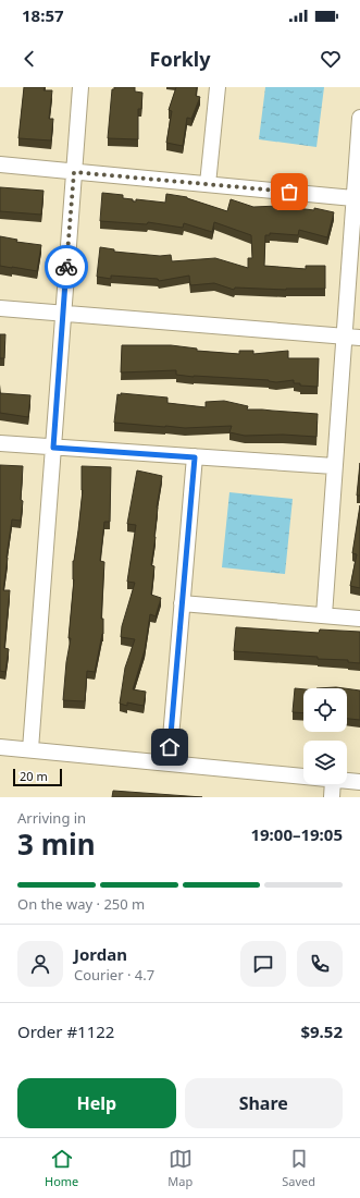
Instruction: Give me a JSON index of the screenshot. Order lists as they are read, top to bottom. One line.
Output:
{"scale_bar":"20 m","page":{"status":"18:57","header":"Forkly","scale":"20 m","heading":["3 min","Arriving in","19:00–19:05"],"panel":["Jordan","Courier · 4.7","Order #1122","$9.52"],"bar":"On the way · 250 m","buttons":["Help","Share"],"tabs":["Home","Map","Saved"]}}
